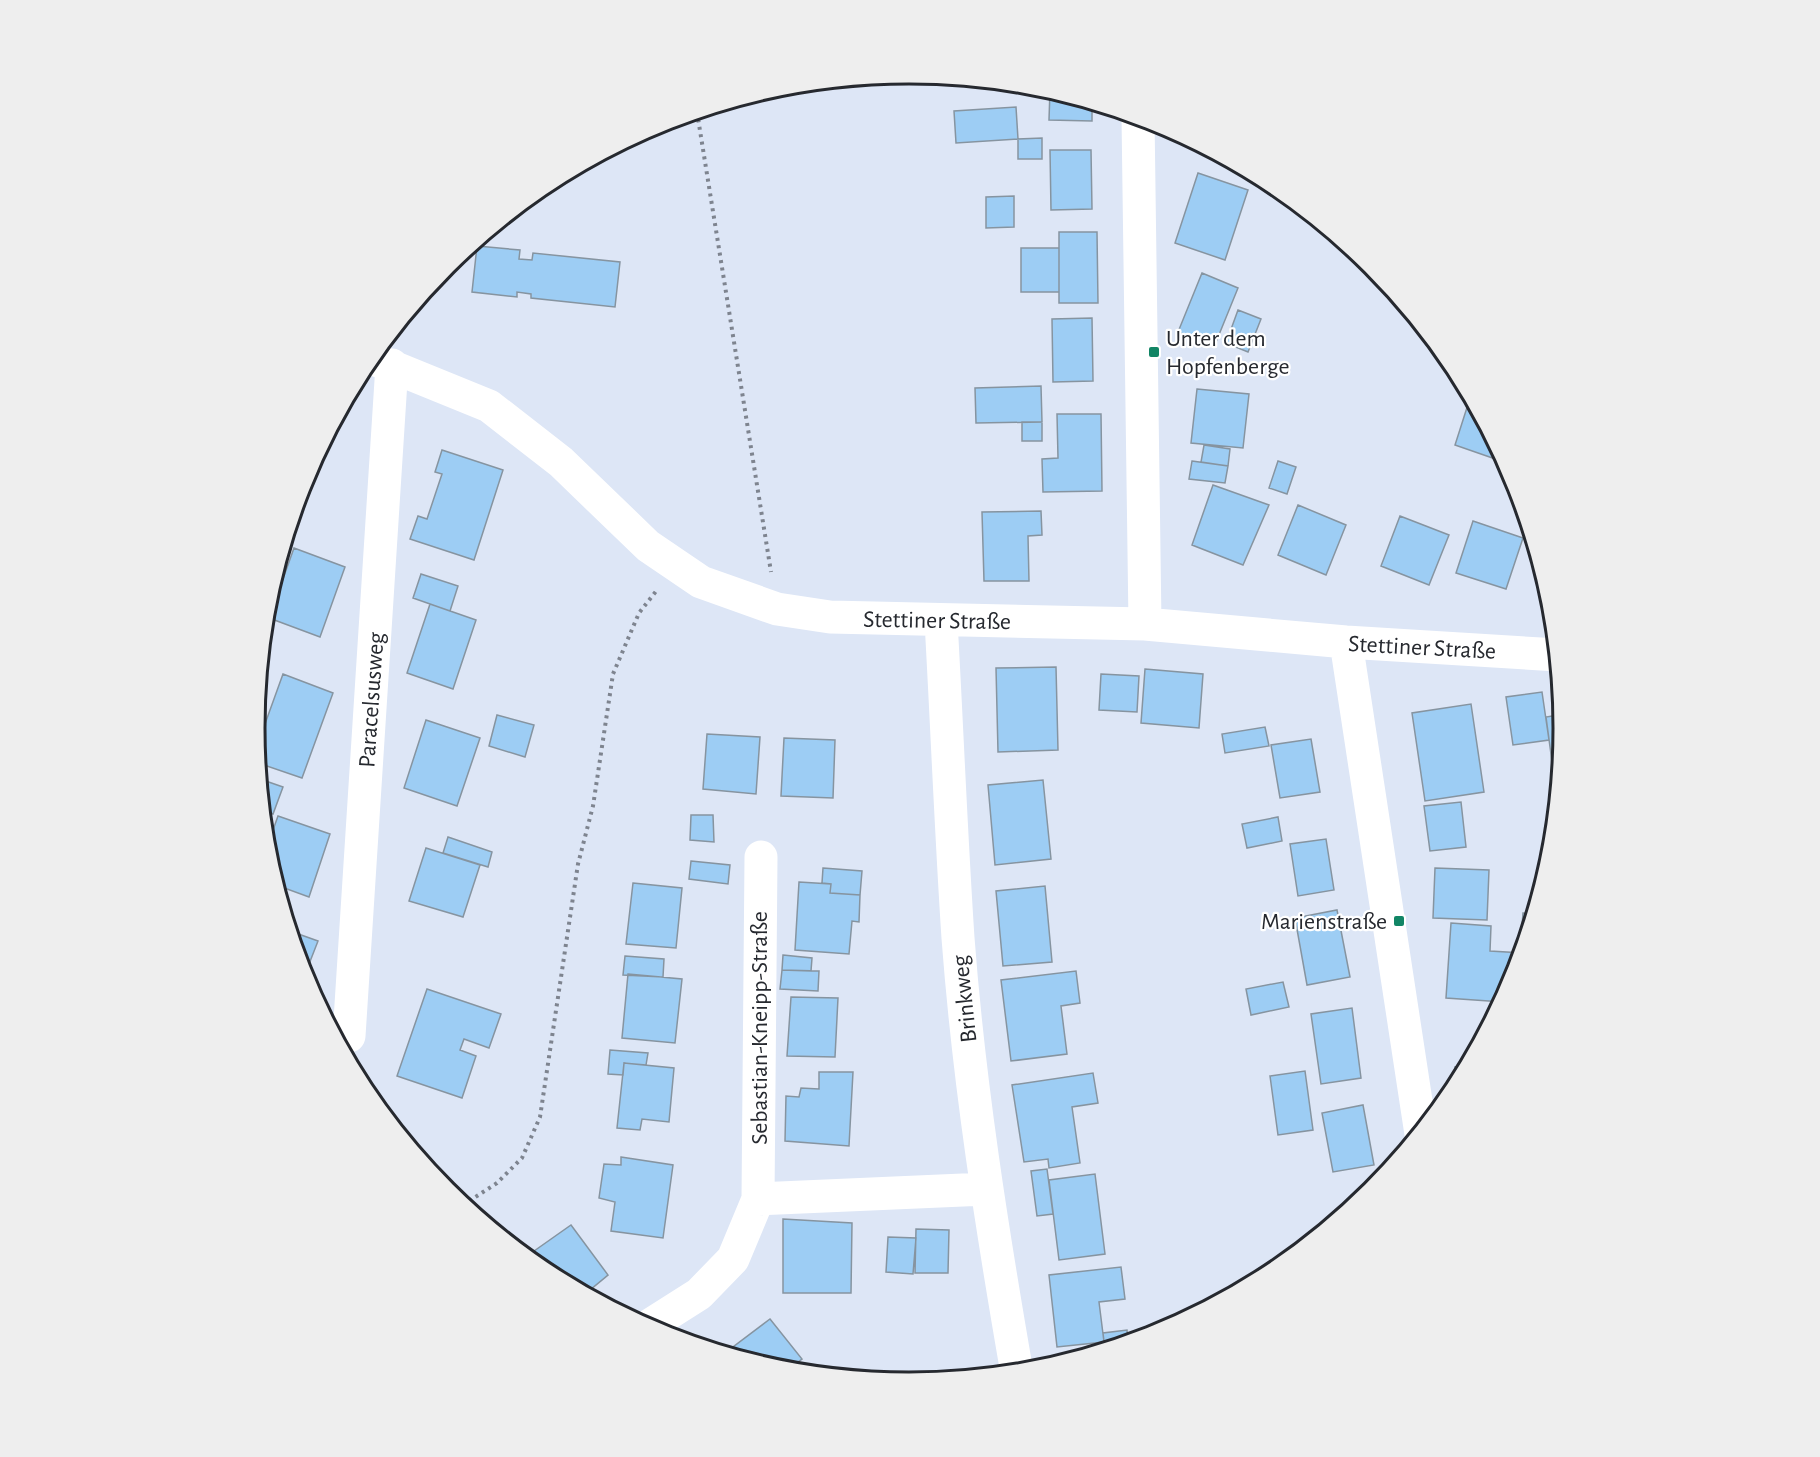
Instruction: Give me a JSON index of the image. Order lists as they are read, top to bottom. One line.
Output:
{"streets":{"street":["Stettiner Straße","Paracelsusweg","Brinkweg","Sebastian-Kneipp-Straße"]},"crossings":[["Stettiner Straße","Paracelsusweg"],["Stettiner Straße","Brinkweg"]],"places":{"transit":["Unter dem Hopfenberge","Marienstraße"]}}
